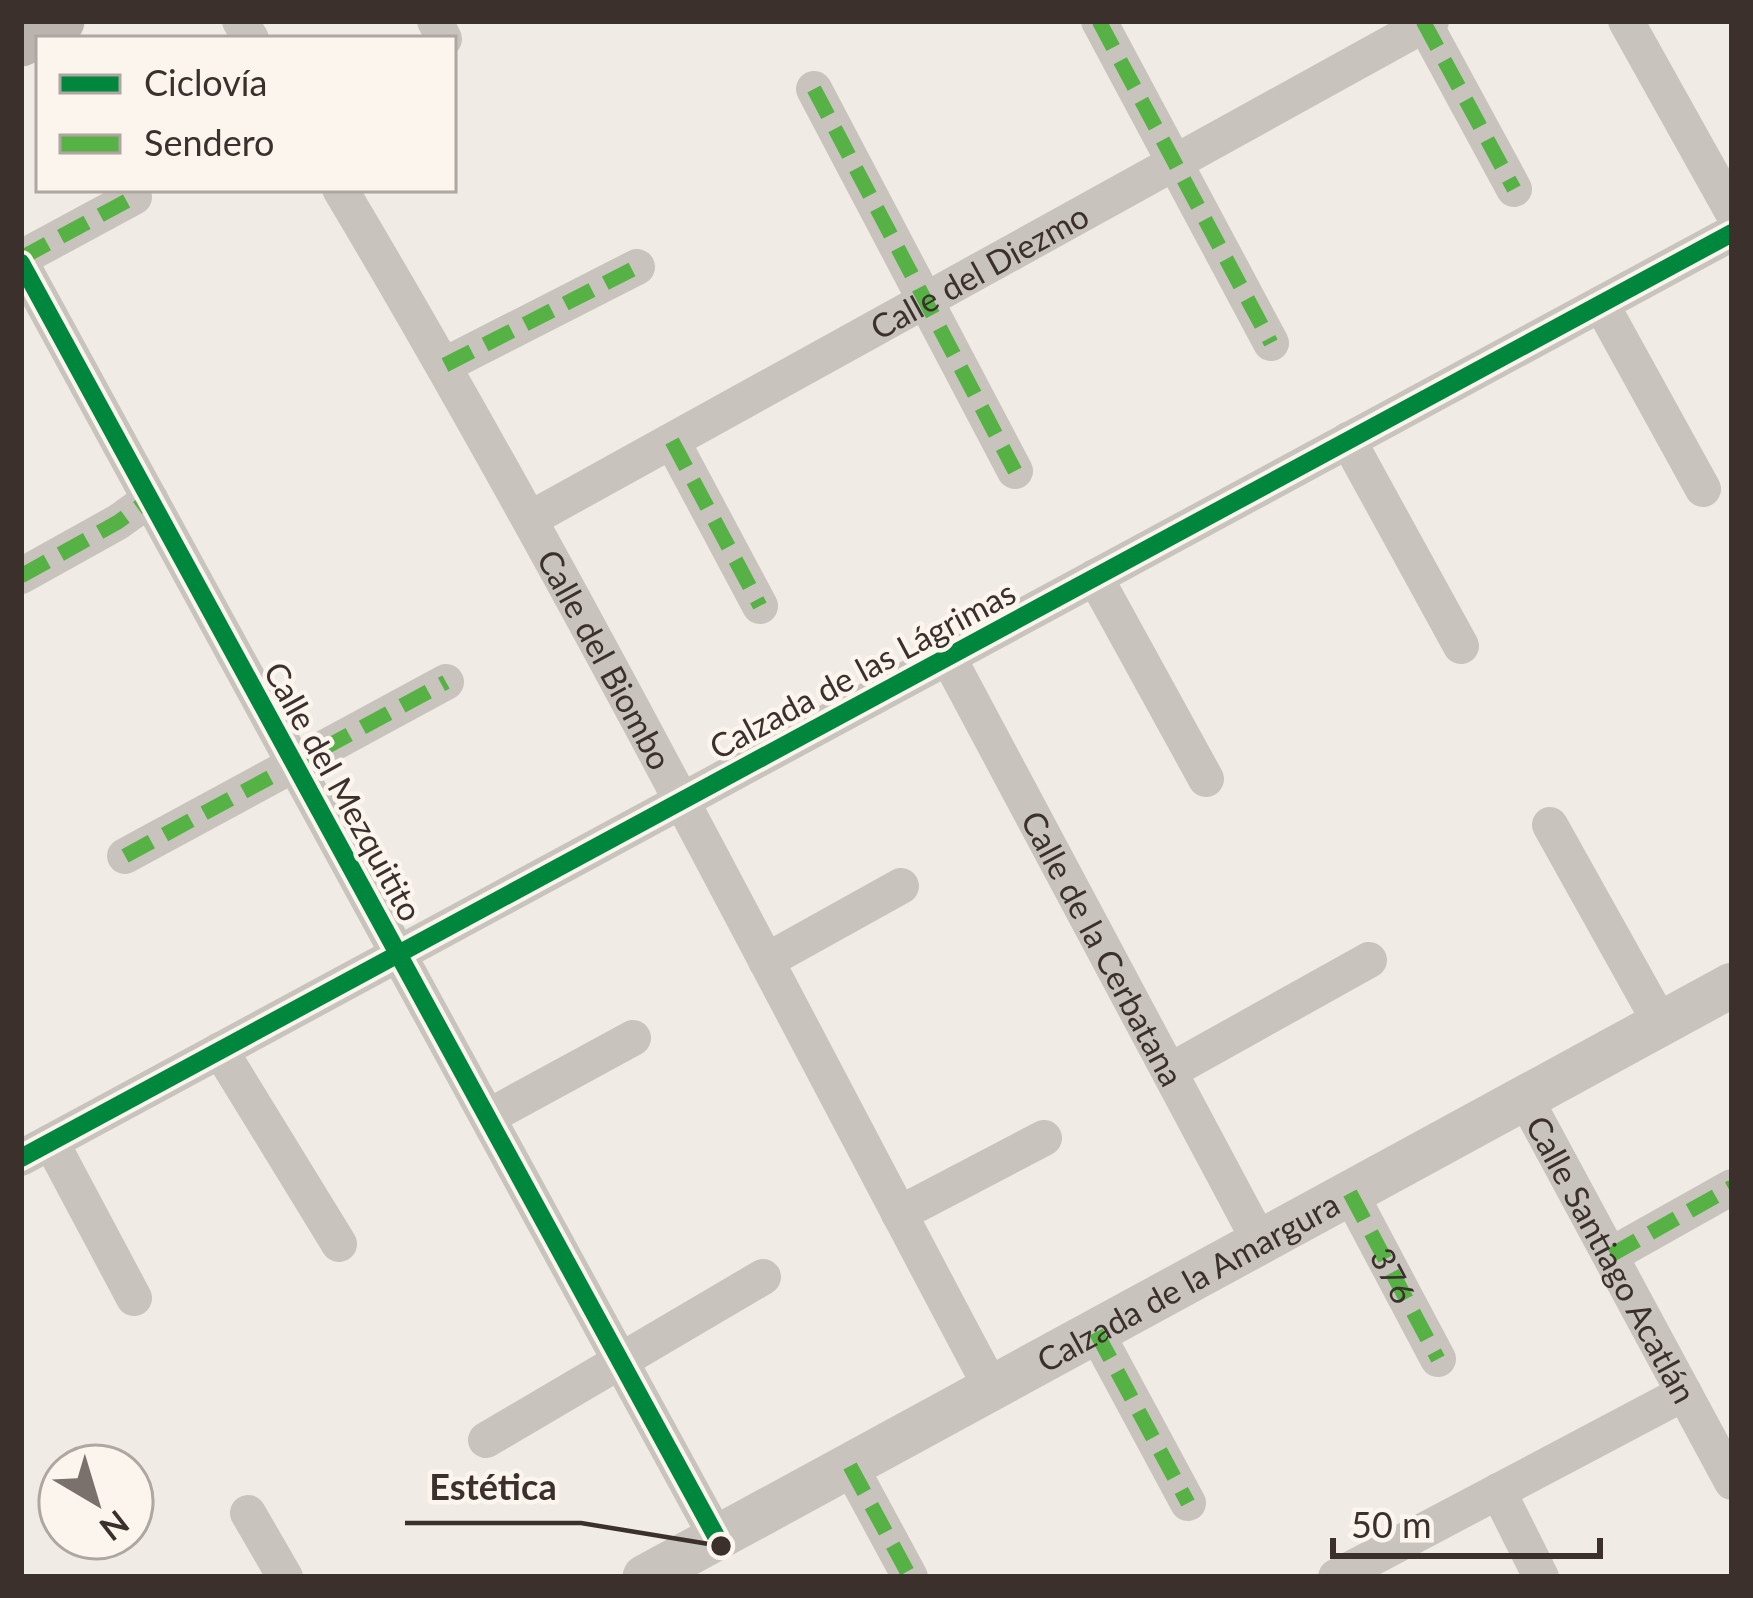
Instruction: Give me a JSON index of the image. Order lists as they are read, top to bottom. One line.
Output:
{"streets":{"street":["Calle del Diezmo","Calle del Biombo","Calzada de las Lágrimas","Calle del Mezquitito","Calle de la Cerbatana","Calle Santiago Acatlán","376","Calzada de la Amargura"]},"crossings":[["Calle del Diezmo","Calle del Biombo"],["Calle del Biombo","Calzada de las Lágrimas"],["Calle del Biombo","Calzada de la Amargura"],["Calzada de las Lágrimas","Calle del Mezquitito"],["Calzada de las Lágrimas","Calle de la Cerbatana"],["Calle del Mezquitito","Calzada de la Amargura"],["Calle de la Cerbatana","Calzada de la Amargura"],["Calle Santiago Acatlán","Calzada de la Amargura"],["376","Calzada de la Amargura"]],"places":["Estética"],"legend":["Ciclovía","Sendero"],"scale_bar":"50 m","north":"bottom right"}
